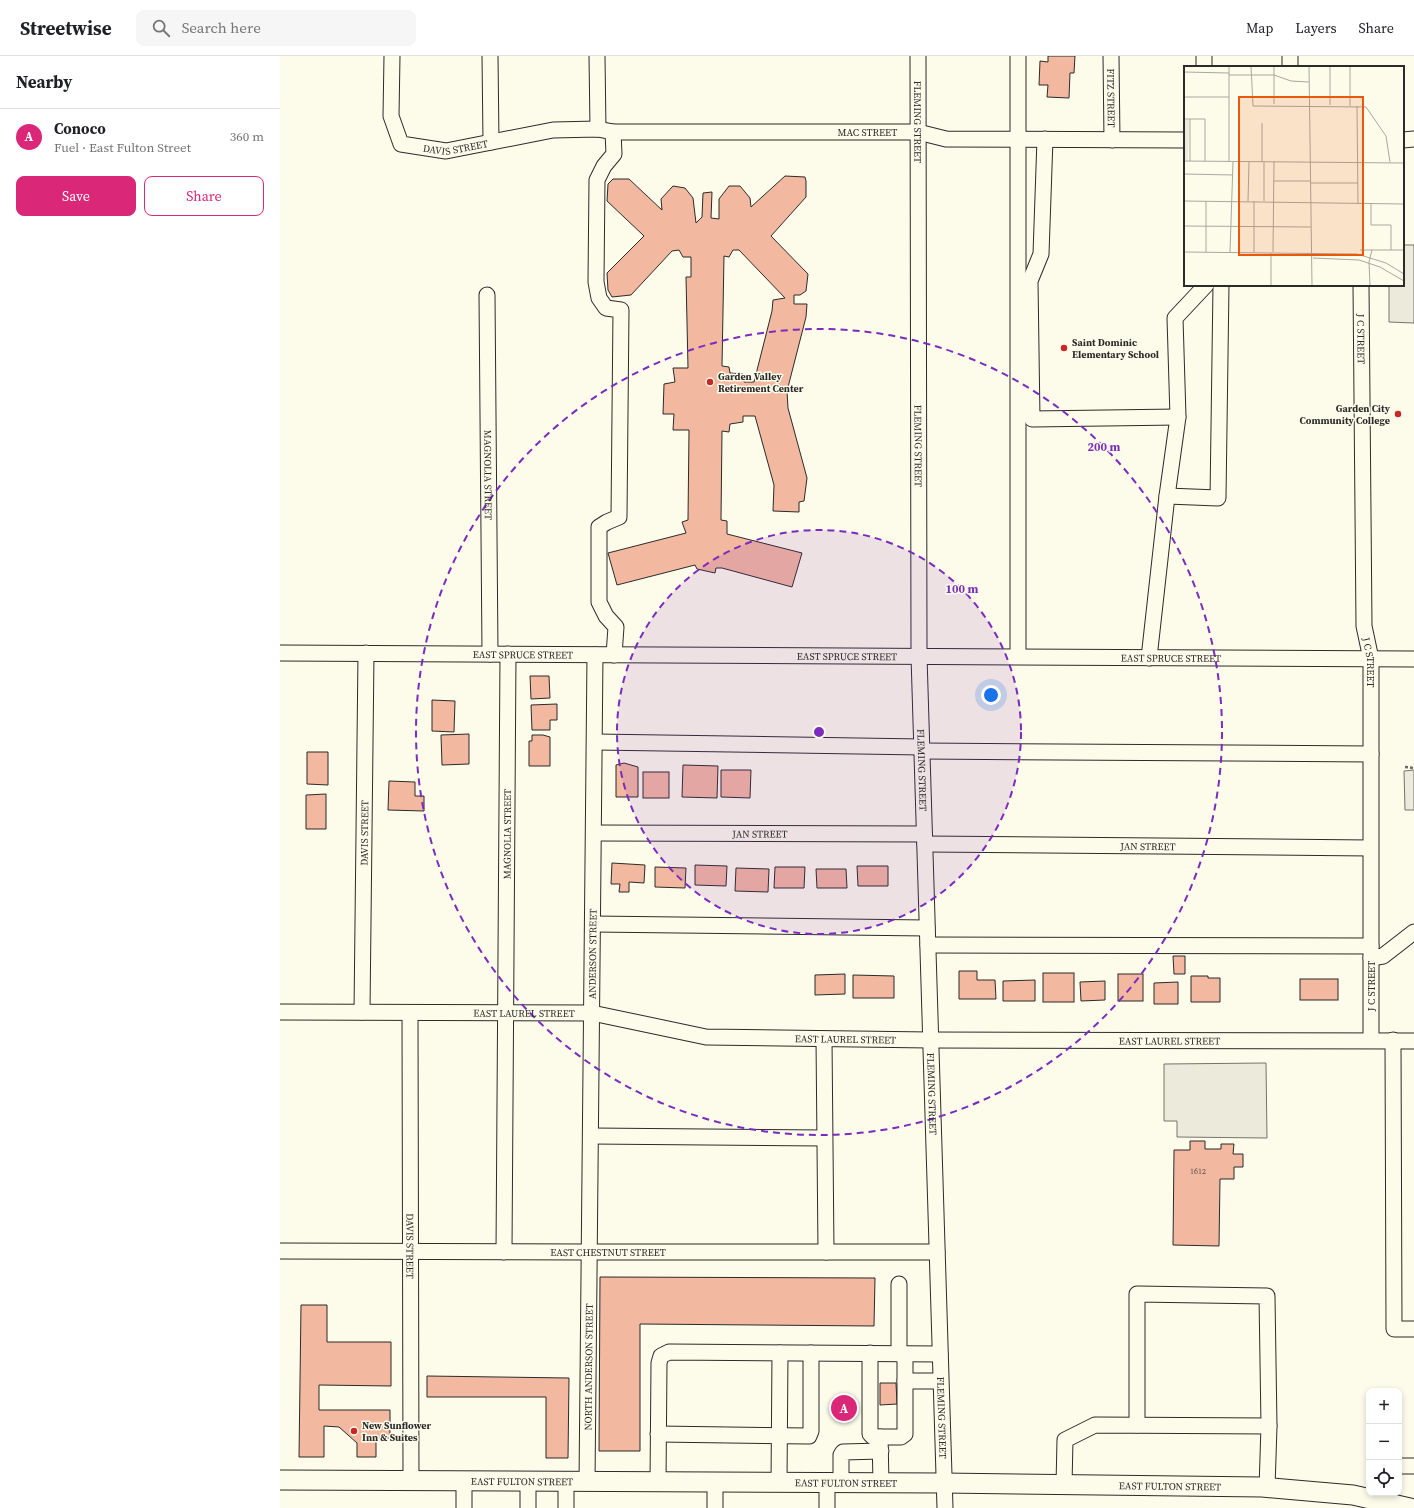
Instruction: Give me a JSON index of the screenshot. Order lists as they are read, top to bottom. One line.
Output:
{"streets":{"main road":["EAST FULTON STREET"],"street":["FITZ STREET","FLEMING STREET","MAC STREET","DAVIS STREET","J C STREET","MAGNOLIA STREET","EAST SPRUCE STREET","JAN STREET","ANDERSON STREET","EAST LAUREL STREET","EAST CHESTNUT STREET","NORTH ANDERSON STREET"]},"crossings":[["FITZ STREET","MAC STREET"],["FLEMING STREET","MAC STREET"],["FLEMING STREET","EAST SPRUCE STREET"],["FLEMING STREET","JAN STREET"],["FLEMING STREET","EAST LAUREL STREET"],["FLEMING STREET","EAST CHESTNUT STREET"],["FLEMING STREET","EAST FULTON STREET"],["MAC STREET","DAVIS STREET"],["DAVIS STREET","EAST SPRUCE STREET"],["DAVIS STREET","EAST LAUREL STREET"],["DAVIS STREET","EAST CHESTNUT STREET"],["DAVIS STREET","EAST FULTON STREET"],["J C STREET","EAST SPRUCE STREET"],["J C STREET","JAN STREET"],["J C STREET","EAST LAUREL STREET"],["MAGNOLIA STREET","EAST SPRUCE STREET"],["MAGNOLIA STREET","EAST LAUREL STREET"],["MAGNOLIA STREET","EAST CHESTNUT STREET"],["EAST SPRUCE STREET","ANDERSON STREET"],["JAN STREET","ANDERSON STREET"],["ANDERSON STREET","EAST LAUREL STREET"],["ANDERSON STREET","EAST CHESTNUT STREET"],["ANDERSON STREET","NORTH ANDERSON STREET"],["EAST CHESTNUT STREET","NORTH ANDERSON STREET"],["NORTH ANDERSON STREET","EAST FULTON STREET"]],"places":["Saint Dominic Elementary School","Garden Valley Retirement Center","Garden City Community College","New Sunflower Inn & Suites"],"house_numbers":["1612"],"page":{"header":"Streetwise","search":"Search here","nav":["Map","Layers","Share"],"heading":"Nearby","list":[{"mark":"A","name":"Conoco","note":"Fuel · East Fulton Street","value":"360 m"}],"buttons":["Save","Share"],"map_buttons":["+","−"],"pins":"A"},"rings":["200 m","100 m"]}
